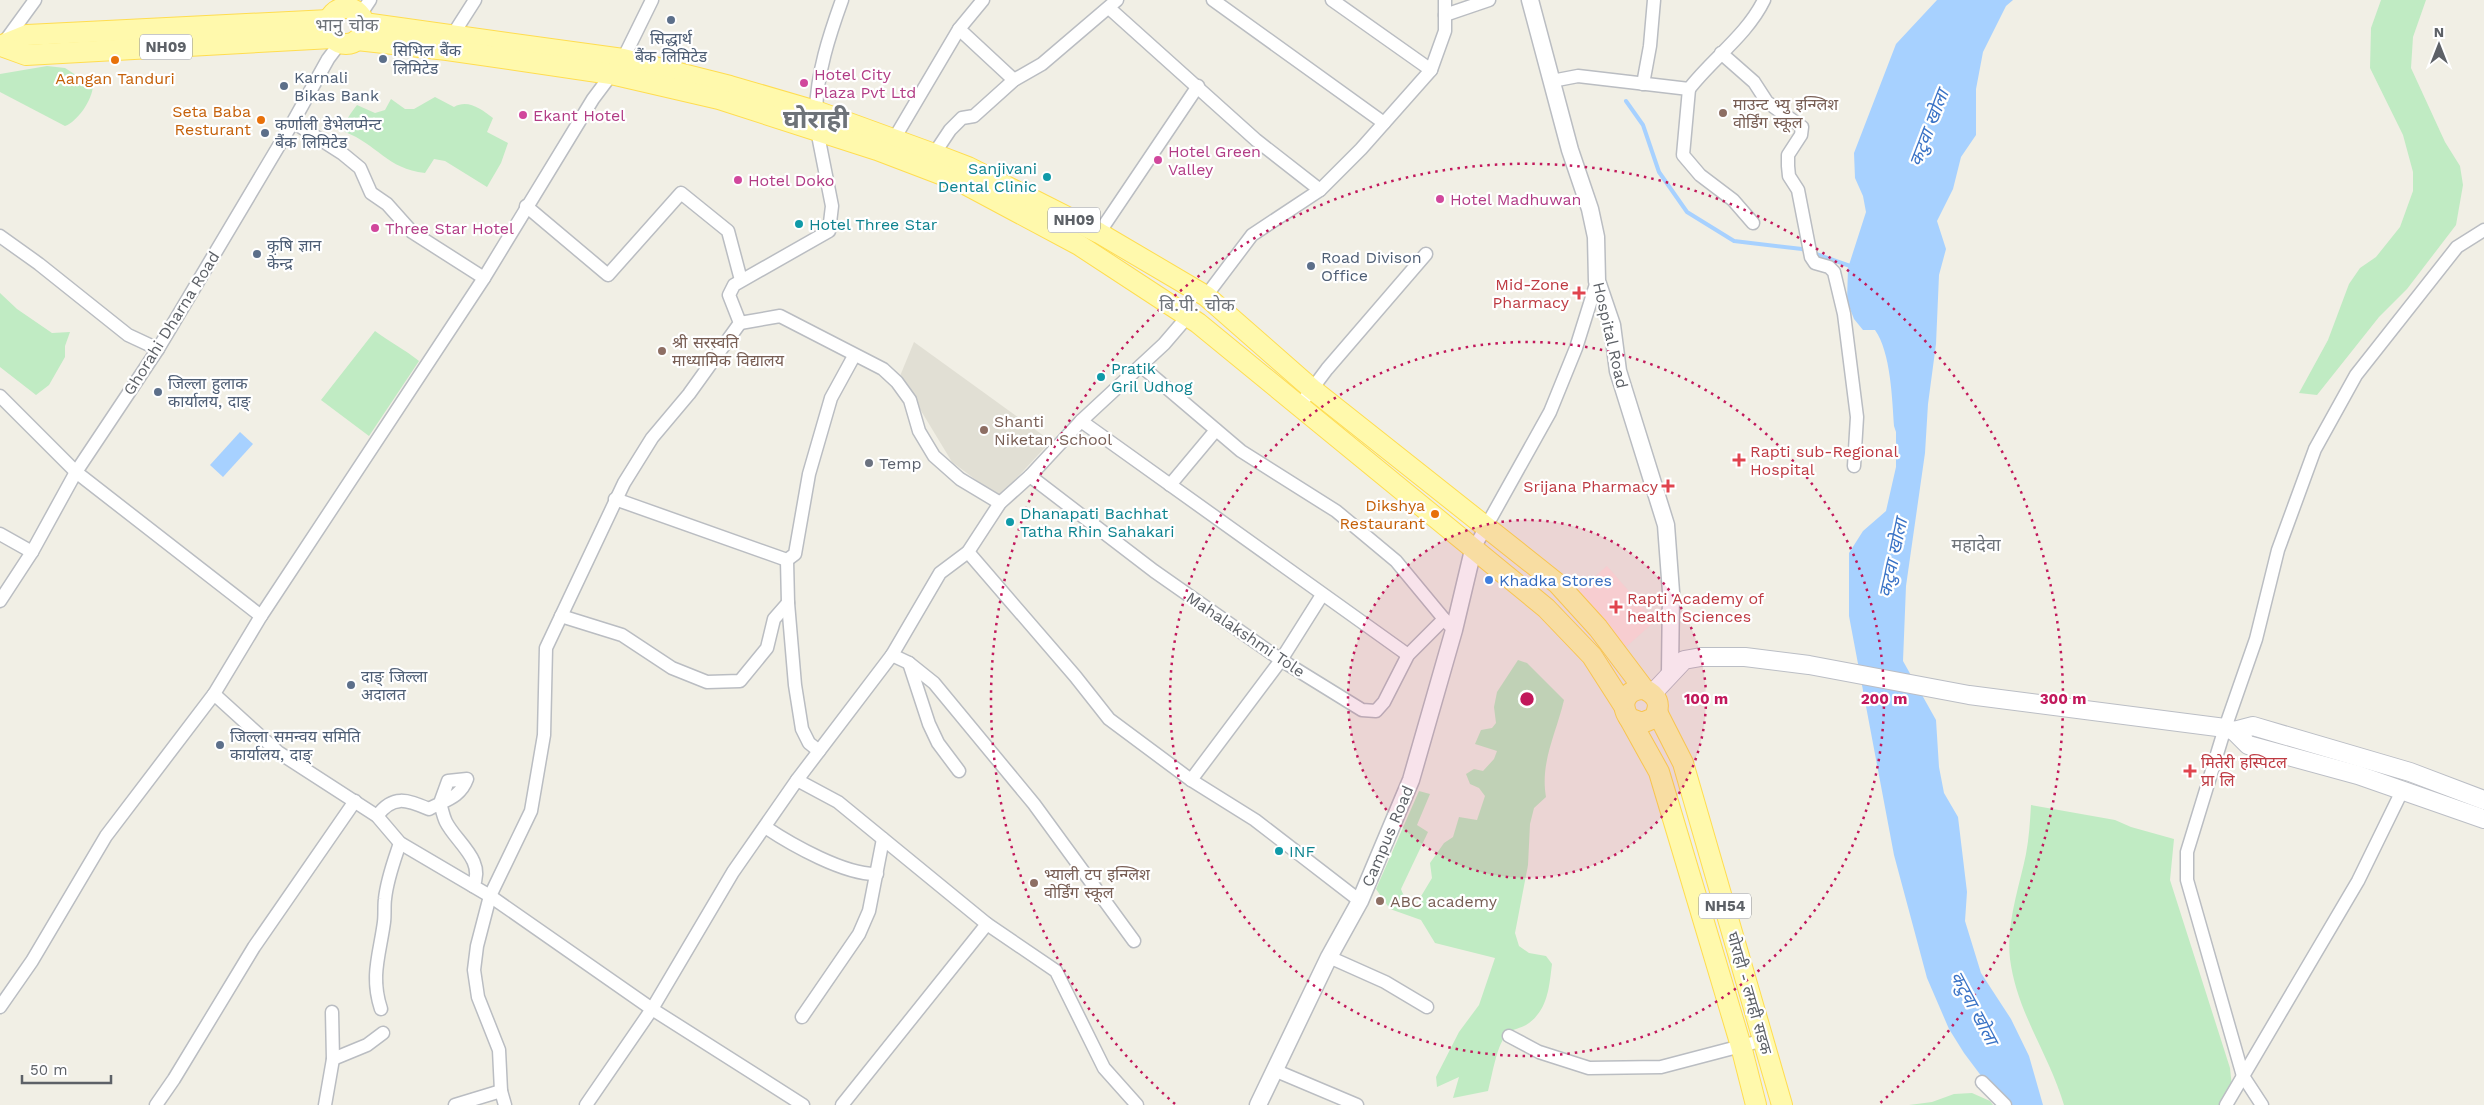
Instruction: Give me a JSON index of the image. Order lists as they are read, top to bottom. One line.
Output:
{"streets":{"main road":["NH09","NH54","घोराही - लमही सडक"],"street":["Ghorahi Dharna Road","Hospital Road","Mahalakshmi Tole","Campus Road"]},"crossings":[["NH09","Ghorahi Dharna Road"],["NH09","Campus Road"],["NH09","घोराही - लमही सडक"],["Mahalakshmi Tole","Campus Road"]],"districts":["भानु चोक","घोराही","बि.पी. चोक","महादेवा"],"water":["कटुवा खोला"],"places":{"other":["सिद्धार्थ बैंक लिमिटेड","सिभिल बैंक लिमिटेड","Aangan Tanduri","Hotel City Plaza Pvt Ltd","Karnali Bikas Bank","माउन्ट भ्यु इन्ग्लिश वोर्डिंग स्कूल","Ekant Hotel","Seta Baba Resturant","कर्णाली डेभेलप्मेन्ट बैंक लिमिटेड","Hotel Green Valley","Sanjivani Dental Clinic","Hotel Doko","Hotel Madhuwan","Hotel Three Star","Three Star Hotel","कृषि ज्ञान केन्द्र","Road Divison Office","श्री सरस्वति माध्यामिक विद्यालय","Pratik Gril Udhog","जिल्ला हुलाक कार्यालय, दाङ्","Shanti Niketan School","Temp","Dikshya Restaurant","Dhanapati Bachhat Tatha Rhin Sahakari","Khadka Stores","दाङ् जिल्ला अदालत","जिल्ला समन्वय समिति कार्यालय, दाङ्","INF","भ्याली टप इन्ग्लिश वोर्डिंग स्कूल","ABC academy"],"health":["Mid-Zone Pharmacy","Rapti sub-Regional Hospital","Srijana Pharmacy","Rapti Academy of health Sciences","मितेरी हस्पिटल प्रा लि"]},"scale_bar":"50 m","north":"top","rings":["100 m","200 m","300 m"]}
